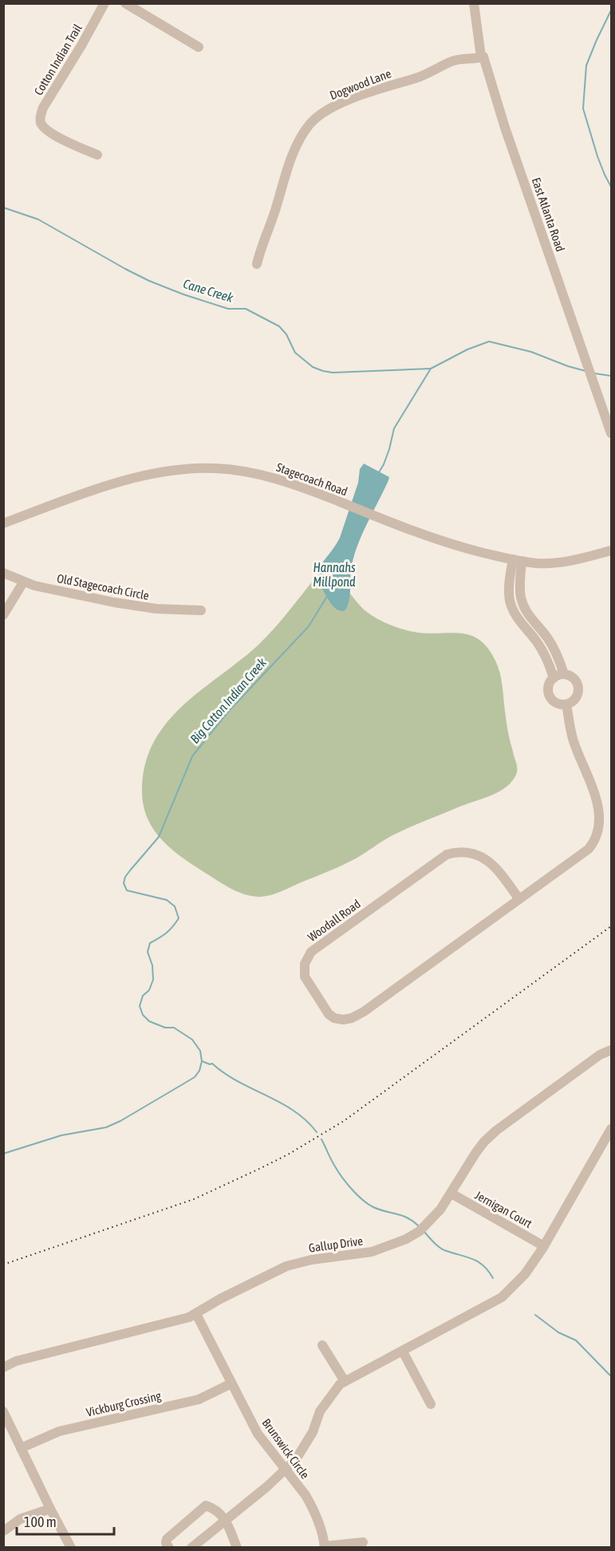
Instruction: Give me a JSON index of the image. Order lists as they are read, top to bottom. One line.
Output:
{"streets":{"street":["Cotton Indian Trail","Dogwood Lane","East Atlanta Road","Stagecoach Road","Old Stagecoach Circle","Woodall Road","Jernigan Court","Gallup Drive","Vickburg Crossing","Brunswick Circle"]},"crossings":[["Dogwood Lane","East Atlanta Road"],["Jernigan Court","Gallup Drive"],["Gallup Drive","Brunswick Circle"],["Vickburg Crossing","Brunswick Circle"]],"water":["Cane Creek","Hannahs Millpond","Big Cotton Indian Creek"],"scale_bar":"100 m"}
